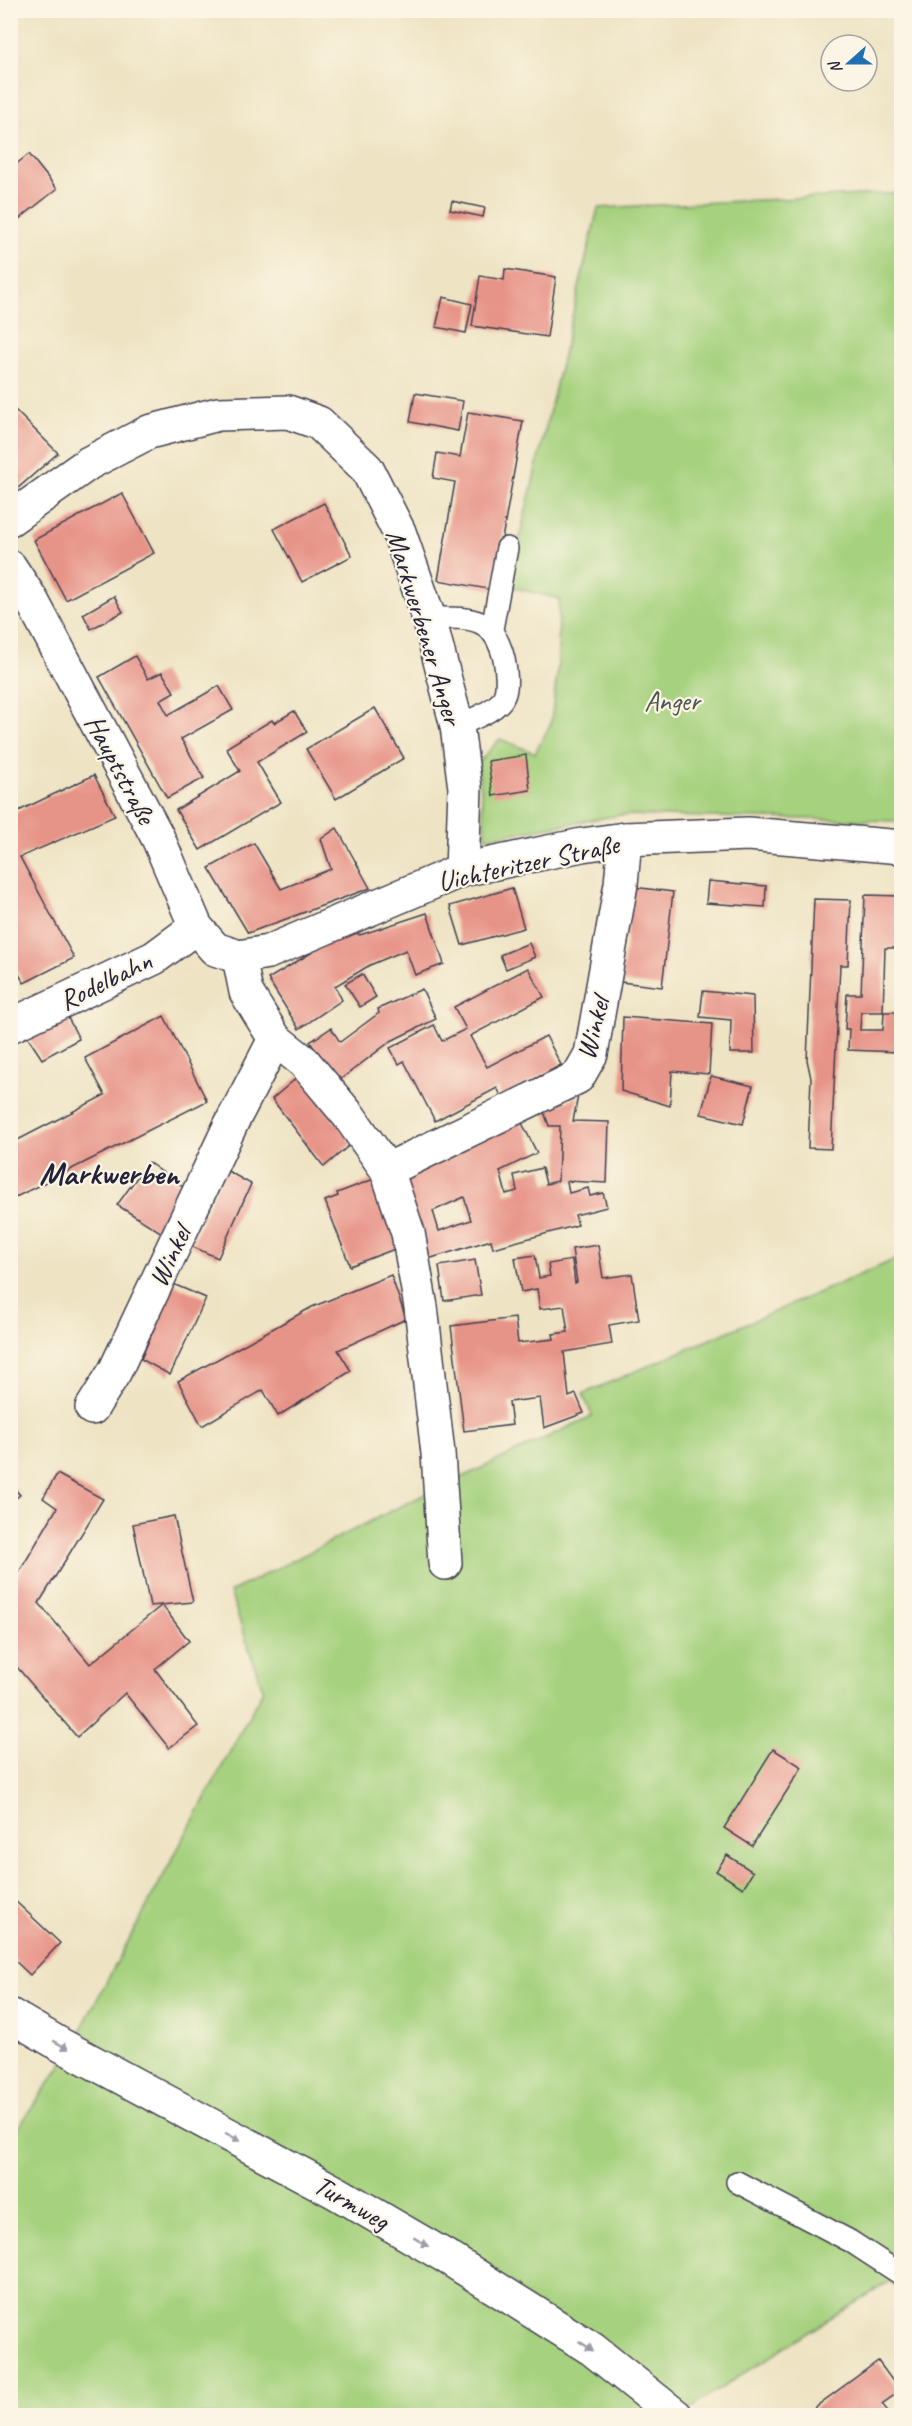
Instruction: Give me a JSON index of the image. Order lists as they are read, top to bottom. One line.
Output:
{"streets":{"street":["Markwerbener Anger","Hauptstraße","Uichteritzer Straße","Rodelbahn","Winkel","Turmweg"]},"crossings":[["Markwerbener Anger","Uichteritzer Straße"],["Hauptstraße","Uichteritzer Straße"],["Hauptstraße","Rodelbahn"],["Uichteritzer Straße","Winkel"]],"one_way":["Turmweg"],"districts":["Markwerben"],"parks":["Anger"],"north":"left"}
